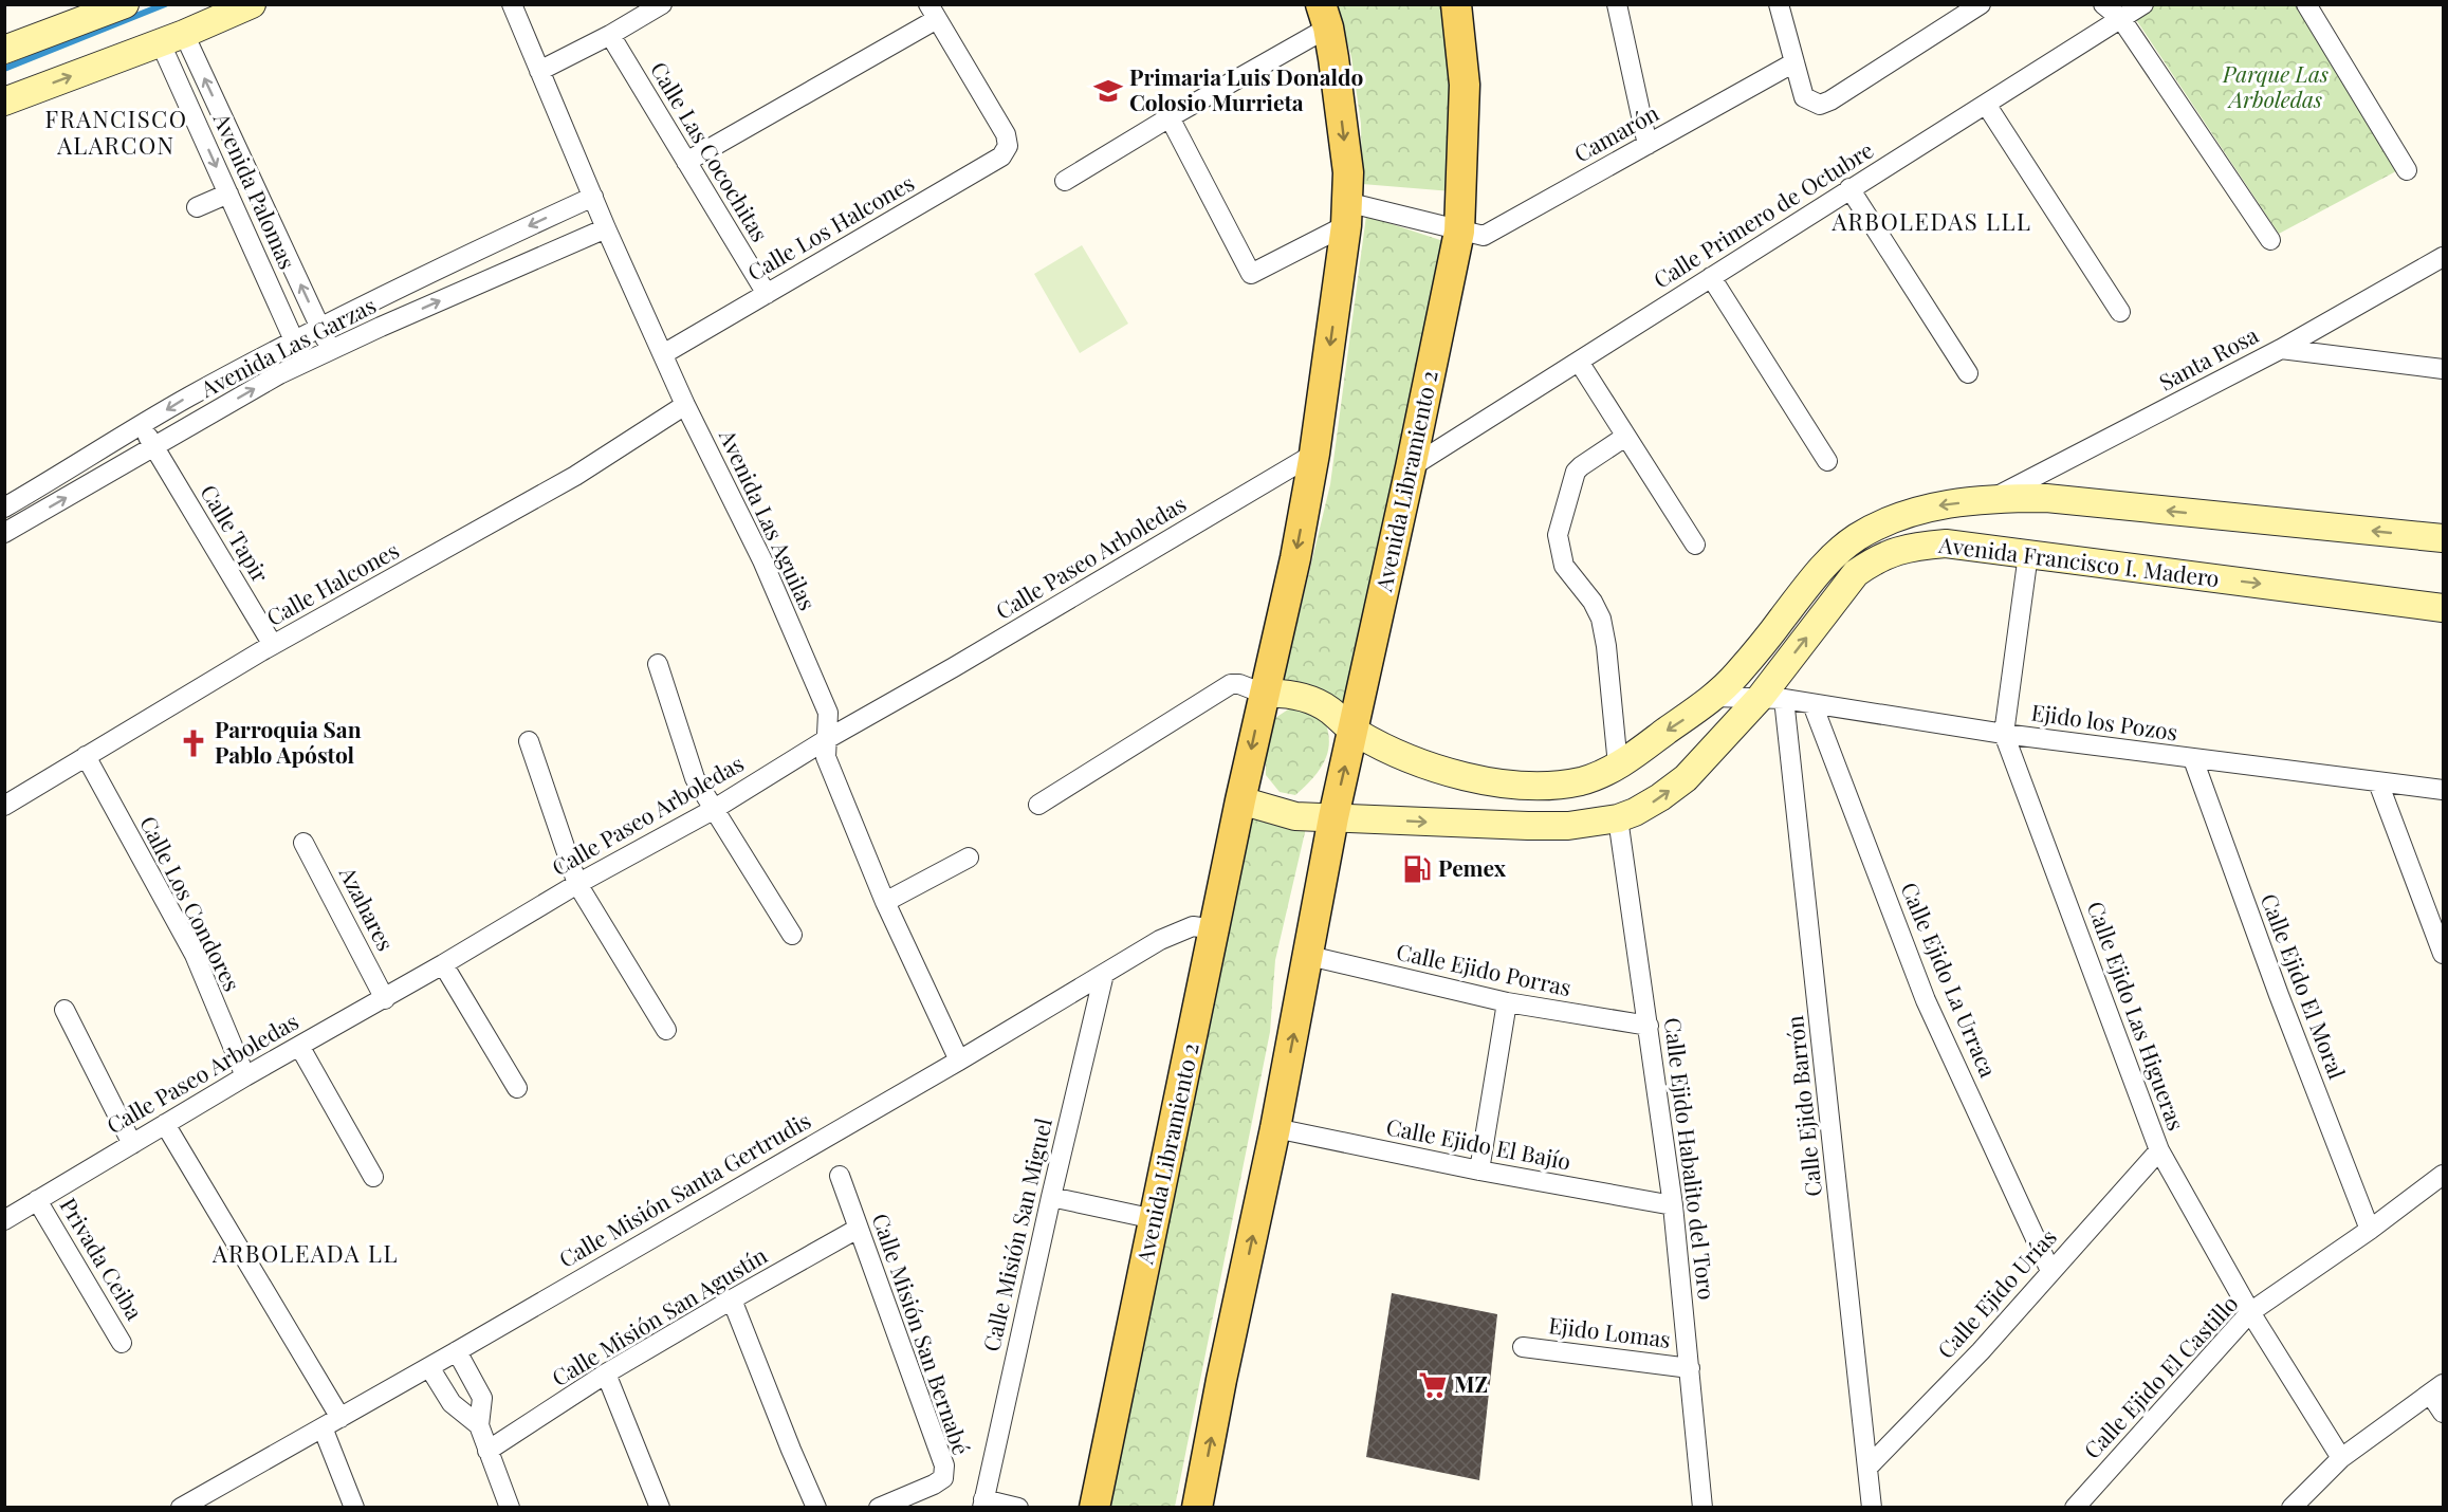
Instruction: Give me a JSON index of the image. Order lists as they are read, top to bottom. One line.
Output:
{"streets":{"main road":["Avenida Libramiento 2"],"street":["Camarón","Calle Las Cocochitas","Avenida Palomas","Calle Primero de Octubre","Calle Los Halcones","Avenida Las Garzas","Santa Rosa","Avenida Las Aguilas","Calle Tapir","Calle Paseo Arboledas","Avenida Francisco I. Madero","Calle Halcones","Ejido los Pozos","Calle Los Condores","Azahares","Calle Ejido Porras","Calle Ejido La Urraca","Calle Ejido El Moral","Calle Ejido Las Higueras","Calle Ejido Barrón","Calle Ejido El Bajío","Calle Ejido Habalito del Toro","Calle Misión Santa Gertrudis","Calle Misión San Miguel","Privada Ceiba","Calle Ejido Urías","Calle Misión San Agustín","Ejido Lomas","Calle Misión San Bernabé","Calle Ejido El Castillo"]},"crossings":[["Camarón","Avenida Libramiento 2"],["Calle Las Cocochitas","Calle Los Halcones"],["Avenida Palomas","Avenida Las Garzas"],["Calle Primero de Octubre","Avenida Libramiento 2"],["Calle Los Halcones","Avenida Las Aguilas"],["Avenida Las Garzas","Avenida Las Aguilas"],["Avenida Las Garzas","Calle Tapir"],["Santa Rosa","Avenida Francisco I. Madero"],["Avenida Libramiento 2","Calle Paseo Arboledas"],["Avenida Libramiento 2","Avenida Francisco I. Madero"],["Avenida Libramiento 2","Calle Ejido Porras"],["Avenida Libramiento 2","Calle Ejido El Bajío"],["Avenida Libramiento 2","Calle Misión Santa Gertrudis"],["Avenida Las Aguilas","Calle Paseo Arboledas"],["Avenida Las Aguilas","Calle Halcones"],["Avenida Las Aguilas","Calle Misión Santa Gertrudis"],["Calle Tapir","Calle Halcones"],["Calle Paseo Arboledas","Calle Los Condores"],["Calle Paseo Arboledas","Azahares"],["Calle Paseo Arboledas","Privada Ceiba"],["Avenida Francisco I. Madero","Ejido los Pozos"],["Avenida Francisco I. Madero","Calle Ejido Las Higueras"],["Avenida Francisco I. Madero","Calle Ejido Barrón"],["Avenida Francisco I. Madero","Calle Ejido Habalito del Toro"],["Calle Halcones","Calle Los Condores"],["Ejido los Pozos","Calle Ejido La Urraca"],["Ejido los Pozos","Calle Ejido El Moral"],["Ejido los Pozos","Calle Ejido Las Higueras"],["Ejido los Pozos","Calle Ejido Barrón"],["Calle Ejido Porras","Calle Ejido Habalito del Toro"],["Calle Ejido La Urraca","Calle Ejido Urías"],["Calle Ejido El Moral","Calle Ejido El Castillo"],["Calle Ejido Las Higueras","Calle Ejido Urías"],["Calle Ejido Las Higueras","Calle Ejido El Castillo"],["Calle Ejido Barrón","Calle Ejido Urías"],["Calle Ejido El Bajío","Calle Ejido Habalito del Toro"],["Calle Ejido Habalito del Toro","Ejido Lomas"],["Calle Misión Santa Gertrudis","Calle Misión San Miguel"],["Calle Misión San Agustín","Calle Misión San Bernabé"]],"districts":["FRANCISCO ALARCON","ARBOLEDAS LLL","ARBOLEADA LL"],"parks":["Parque Las Arboledas"],"places":{"school or university":["Primaria Luis Donaldo Colosio Murrieta"],"church":["Parroquia San Pablo Apóstol"],"fuel station":["Pemex"],"supermarket":["MZ"]}}
